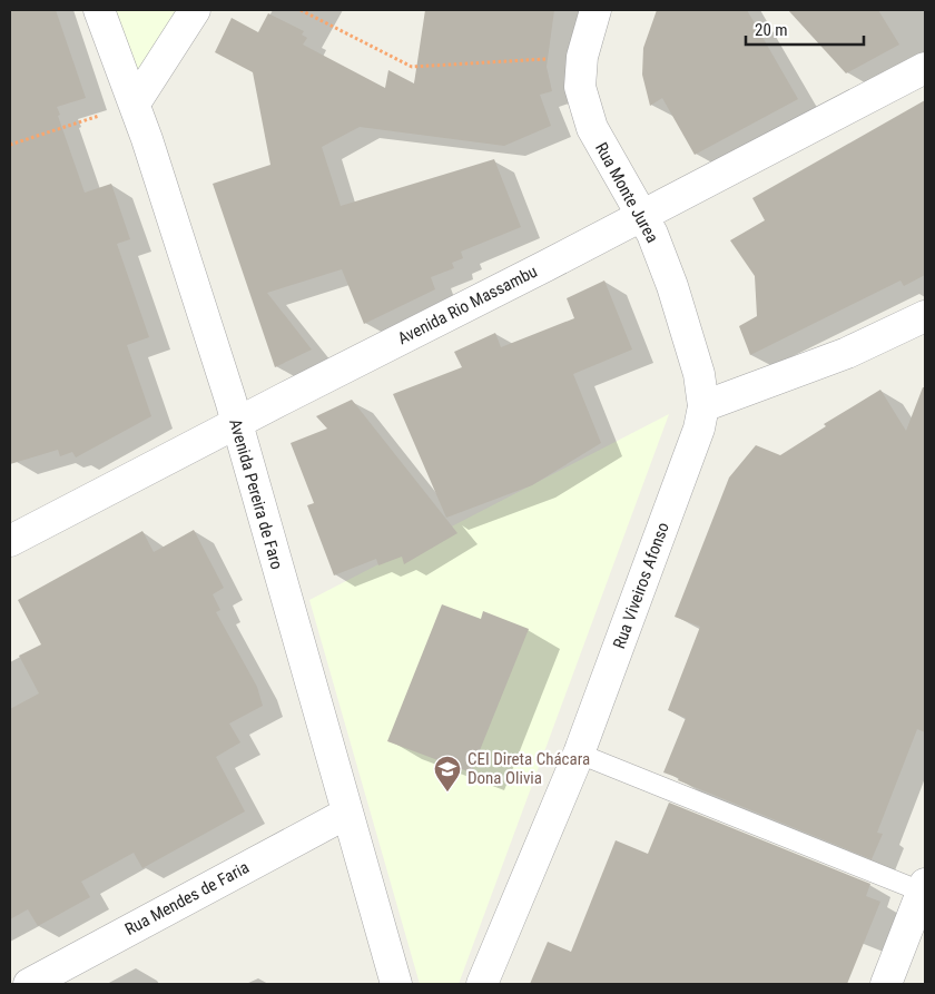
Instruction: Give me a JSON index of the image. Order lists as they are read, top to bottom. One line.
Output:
{"streets":{"street":["Rua Monte Jurea","Avenida Rio Massambu","Avenida Pereira de Faro","Rua Viveiros Afonso","Rua Mendes de Faria"]},"crossings":[["Rua Monte Jurea","Avenida Rio Massambu"],["Rua Monte Jurea","Rua Viveiros Afonso"],["Avenida Rio Massambu","Avenida Pereira de Faro"],["Avenida Pereira de Faro","Rua Mendes de Faria"]],"places":{"school or university":["CEI Direta Chácara Dona Olivia"]},"scale_bar":"20 m"}
